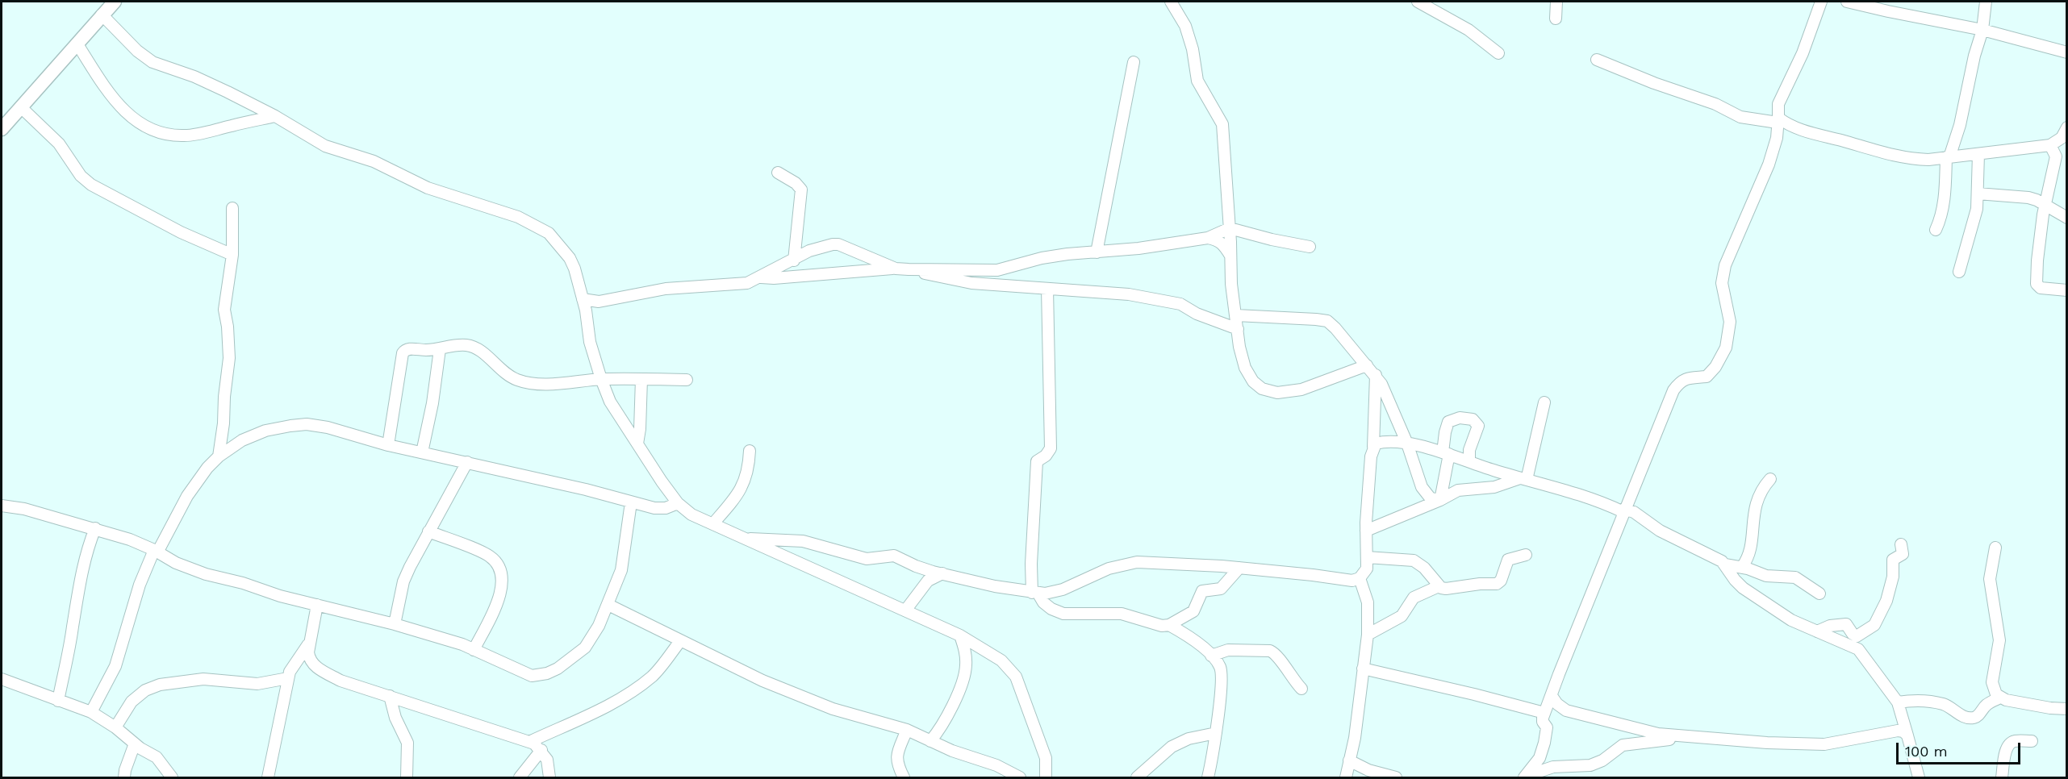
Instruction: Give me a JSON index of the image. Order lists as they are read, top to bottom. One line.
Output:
{"scale_bar":"100 m"}
